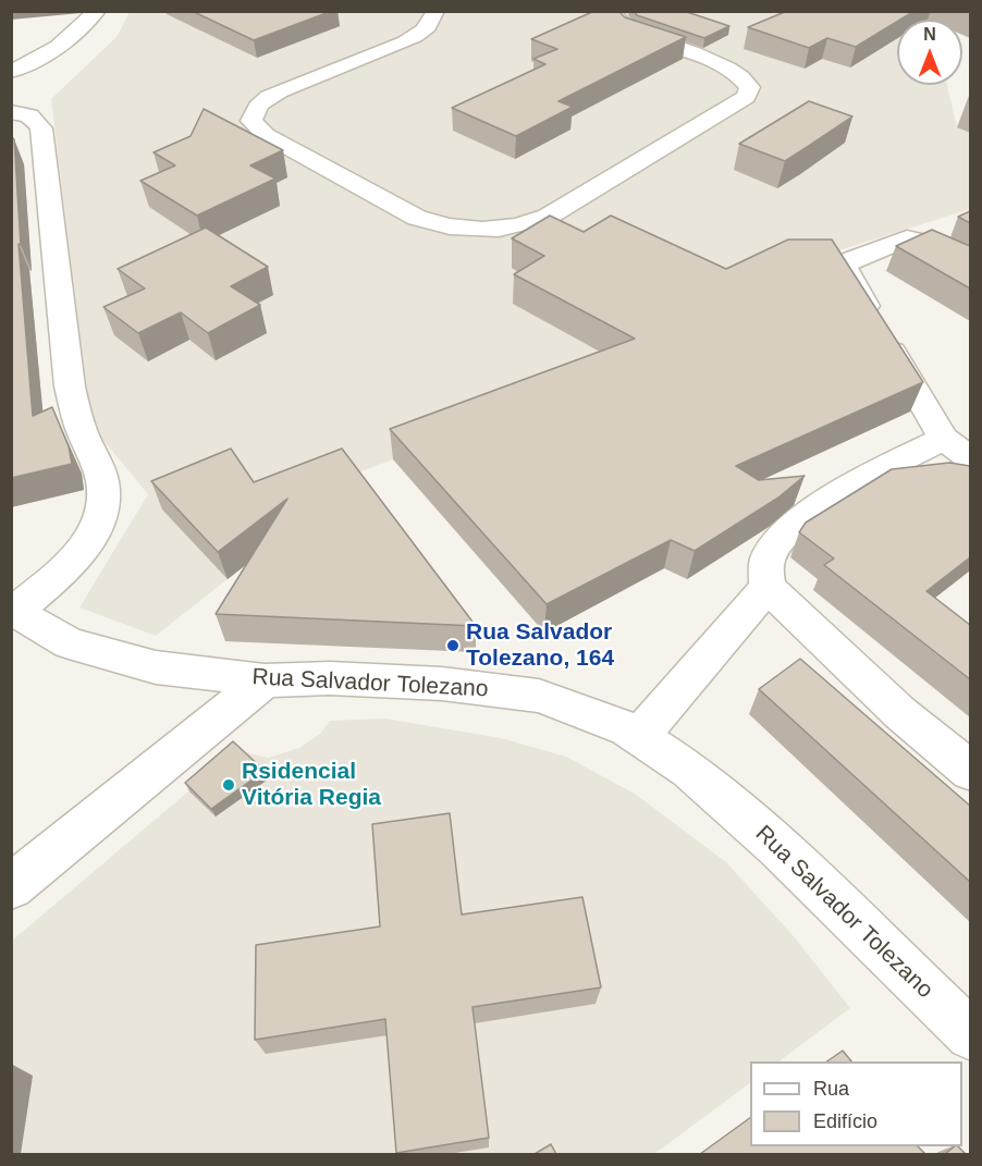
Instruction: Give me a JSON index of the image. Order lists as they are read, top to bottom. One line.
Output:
{"streets":{"street":["Rua Salvador Tolezano"]},"places":["Rua Salvador Tolezano, 164","Rsidencial Vitória Regia"],"legend":["Rua","Edifício"],"north":"top"}
